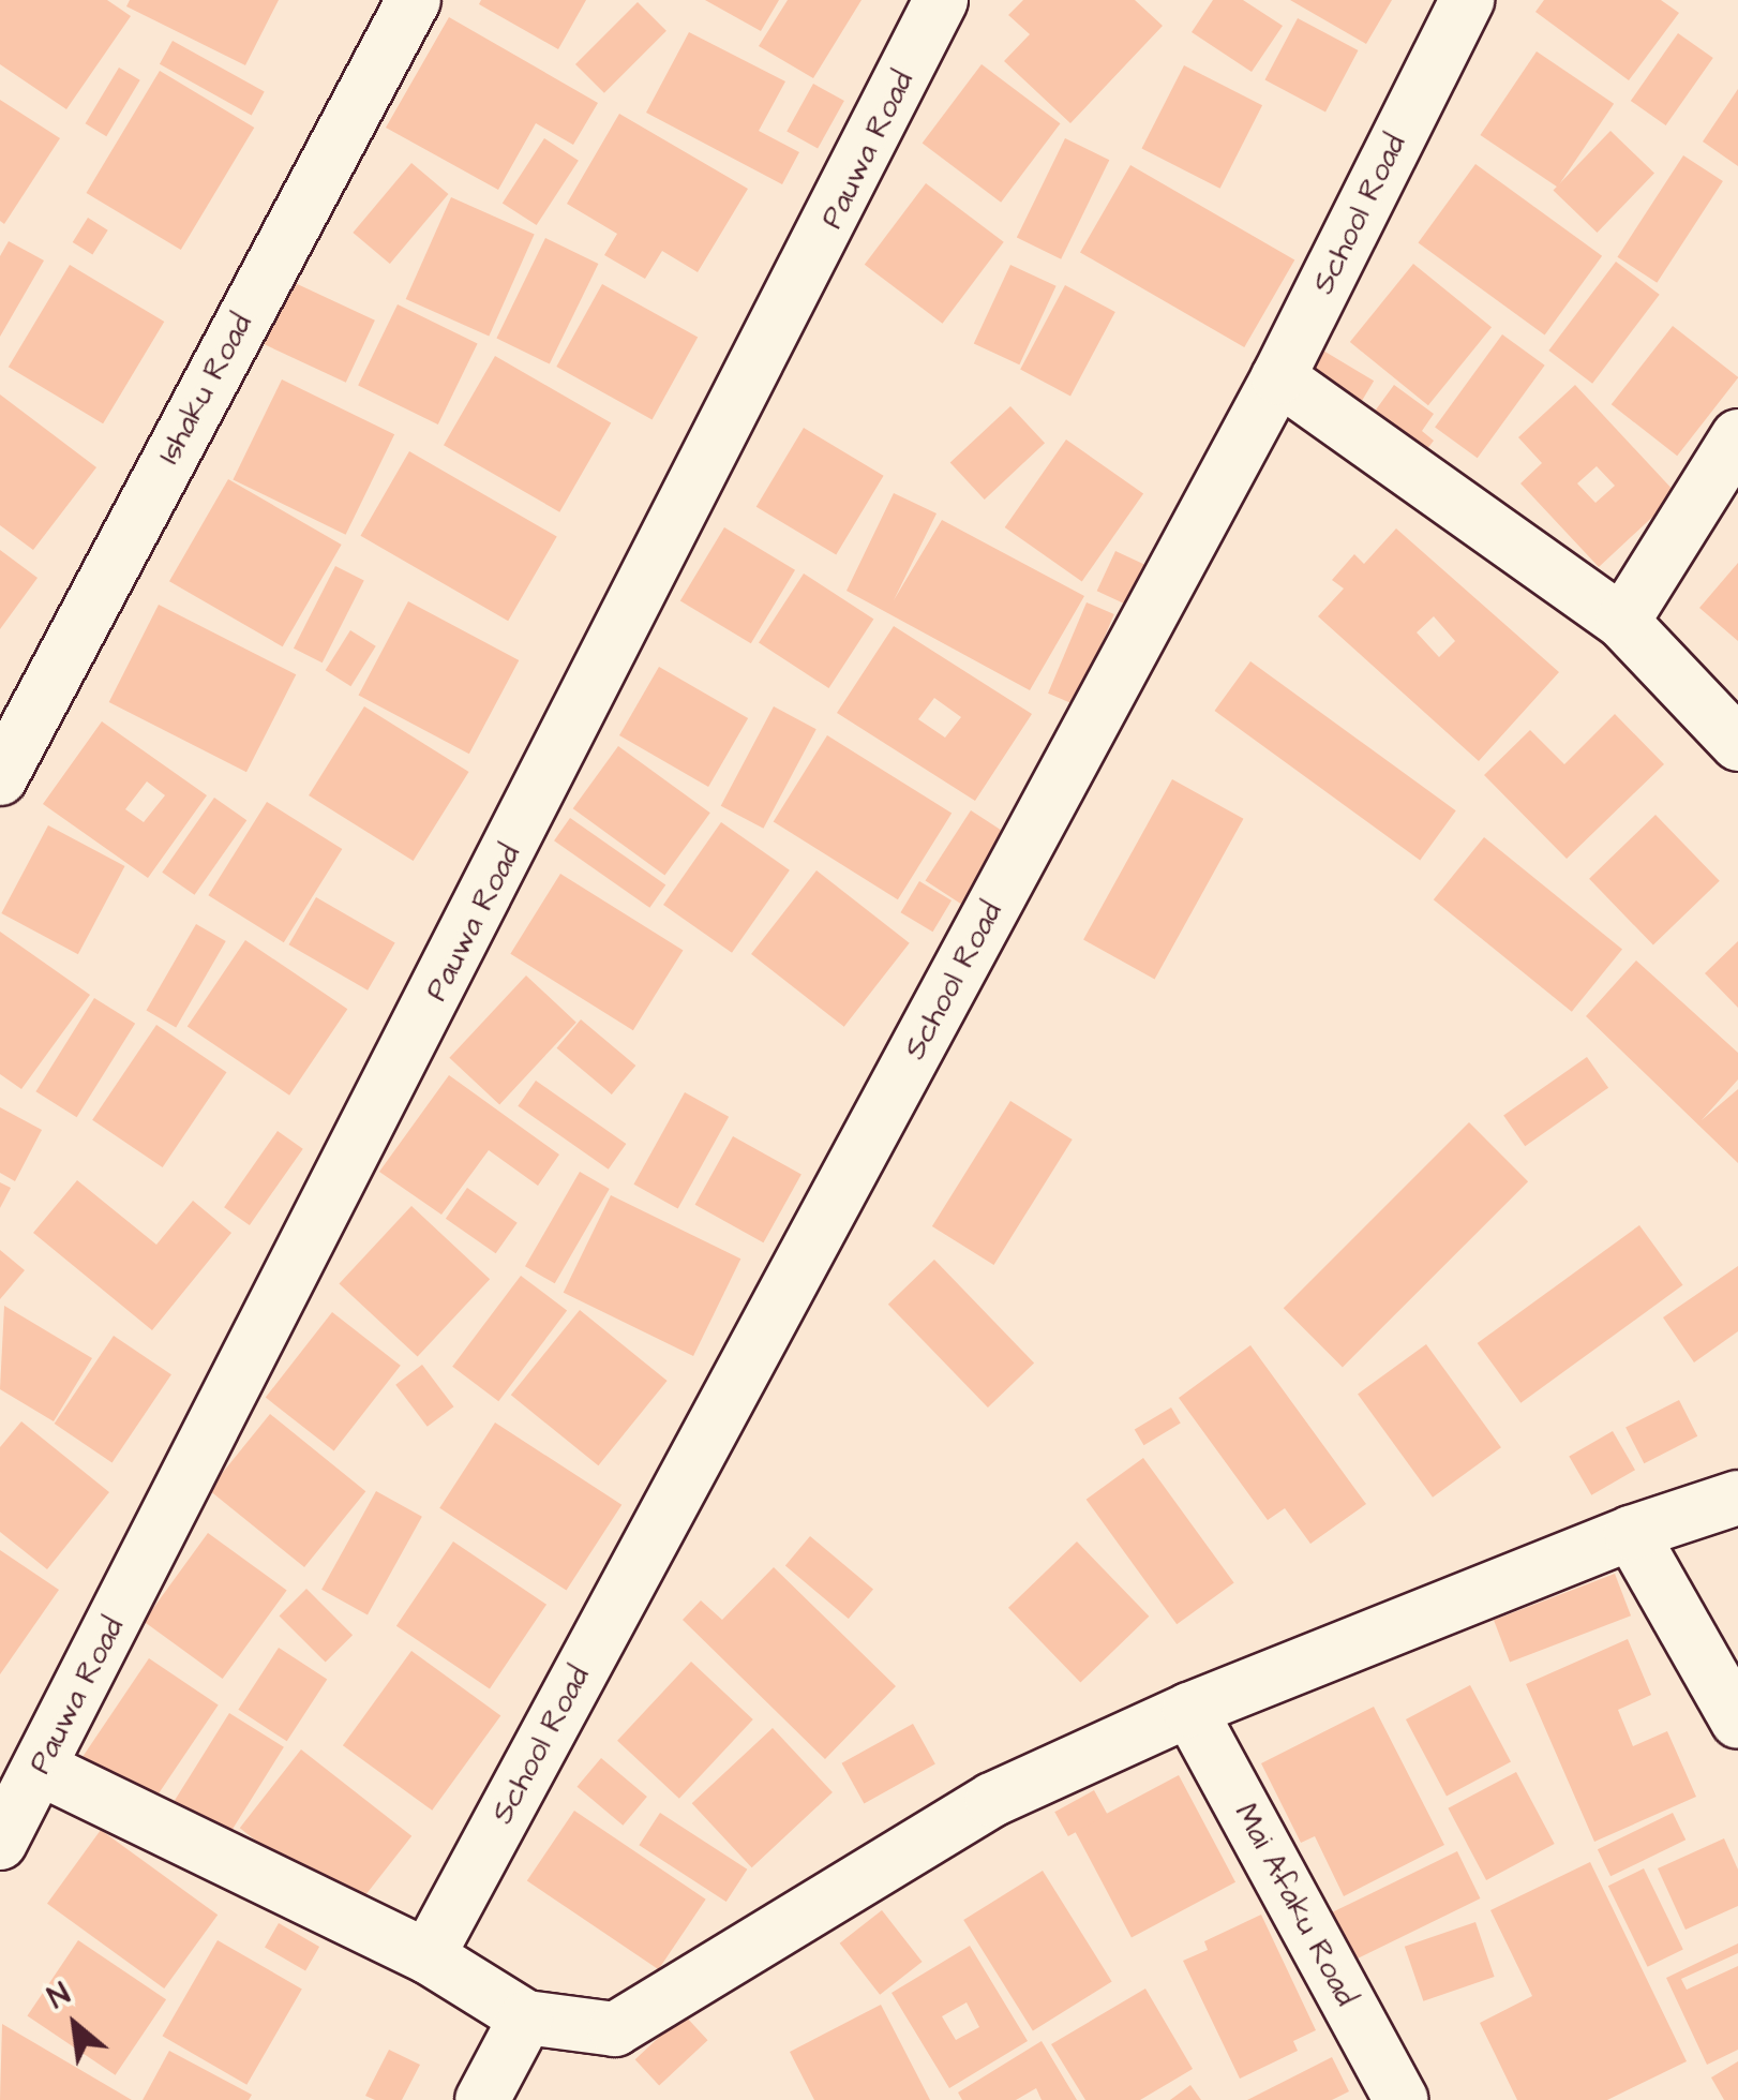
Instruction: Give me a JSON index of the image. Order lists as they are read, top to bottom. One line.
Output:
{"streets":{"street":["Pauwa Road","School Road","Ishaku Road","Mai Afaku Road"]},"north":"top left"}
